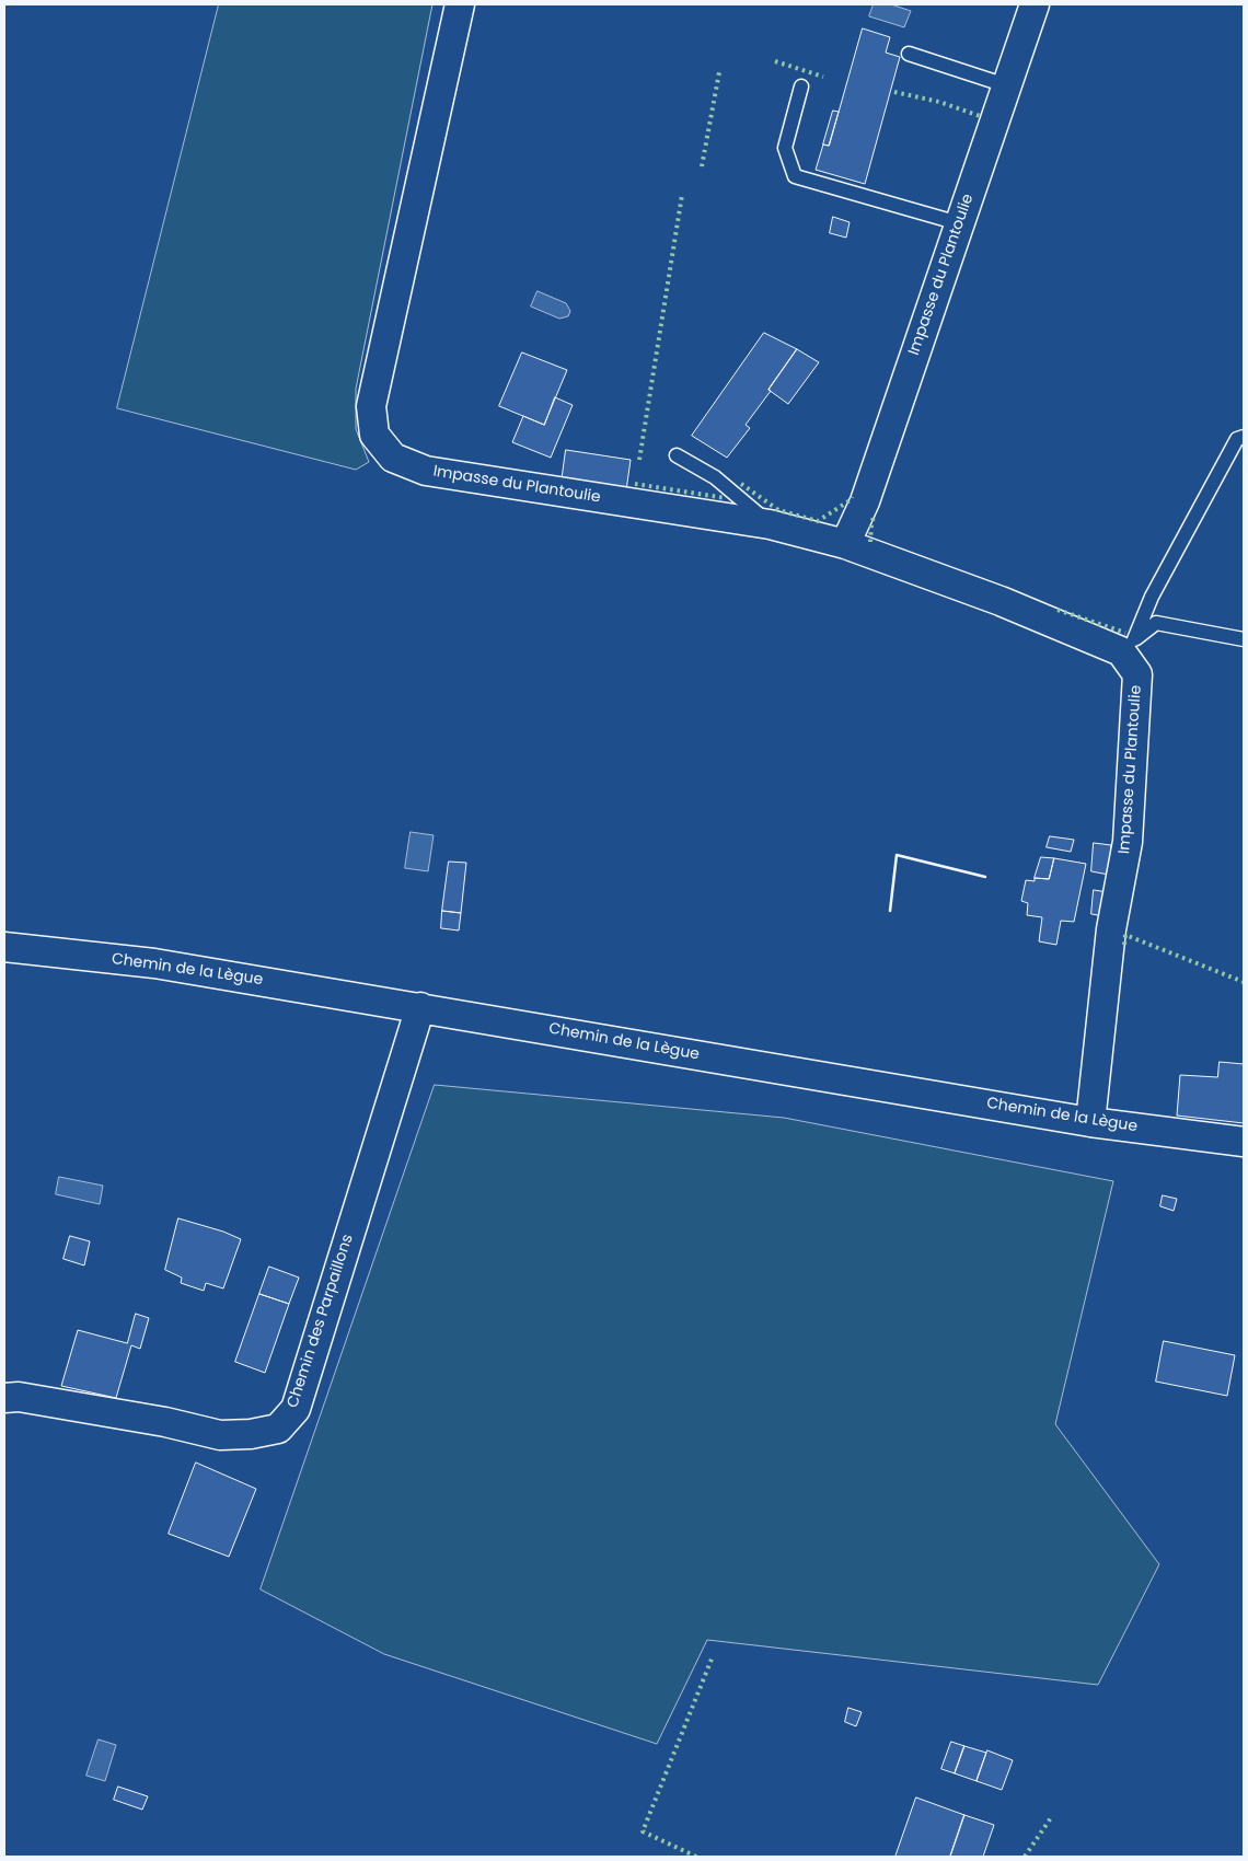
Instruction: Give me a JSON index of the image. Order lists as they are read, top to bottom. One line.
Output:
{"streets":{"street":["Impasse du Plantoulie","Chemin de la Lègue","Chemin des Parpaillons"]},"crossings":[["Impasse du Plantoulie","Chemin de la Lègue"],["Chemin de la Lègue","Chemin des Parpaillons"]]}
